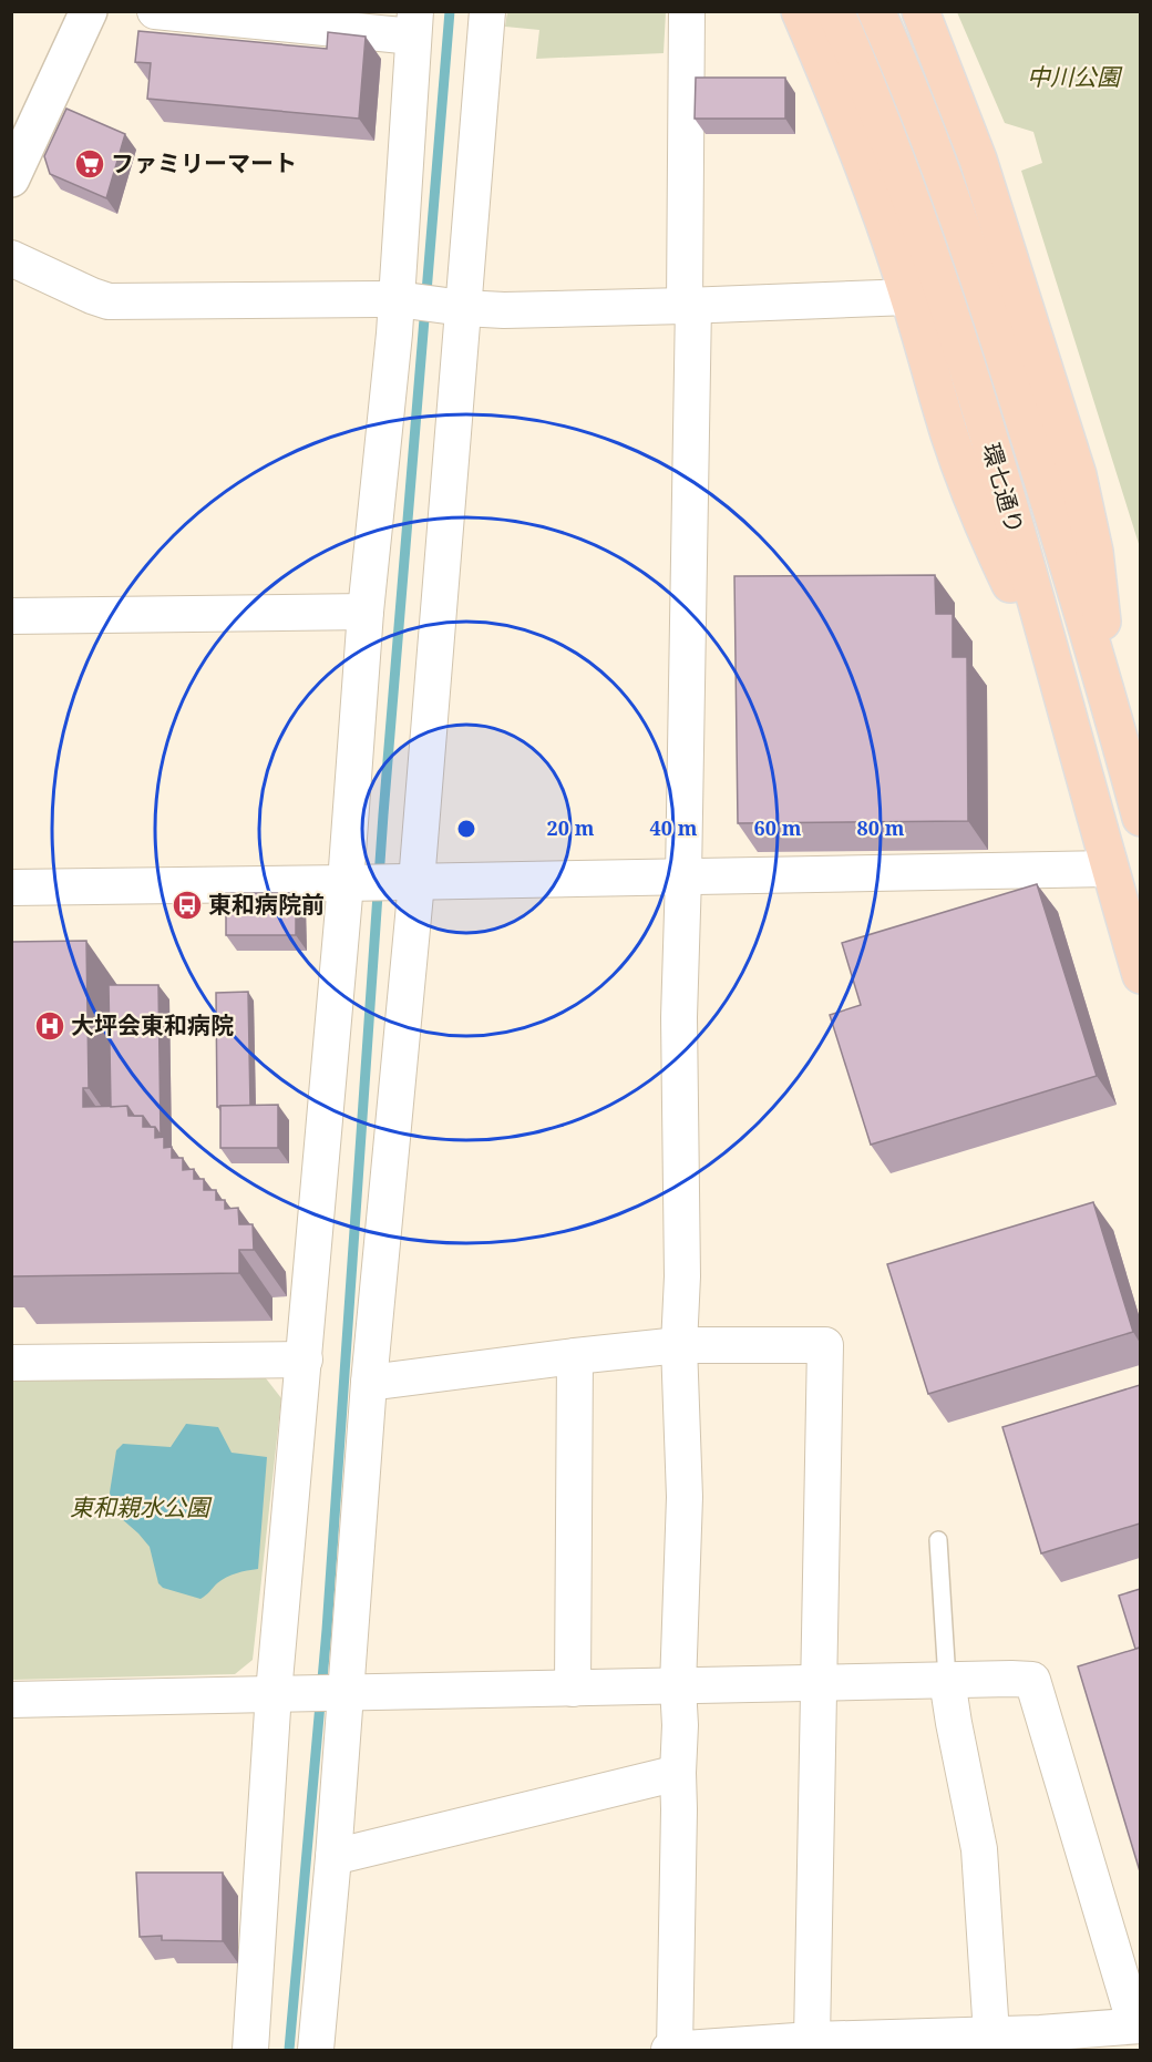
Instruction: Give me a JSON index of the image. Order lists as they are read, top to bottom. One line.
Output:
{"streets":{"main road":["環七通り"]},"parks":["中川公園","東和親水公園"],"places":{"supermarket":["ファミリーマート"],"bus stop":["東和病院前"],"hospital":["大坪会東和病院"]},"rings":["20 m","40 m","60 m","80 m"]}
